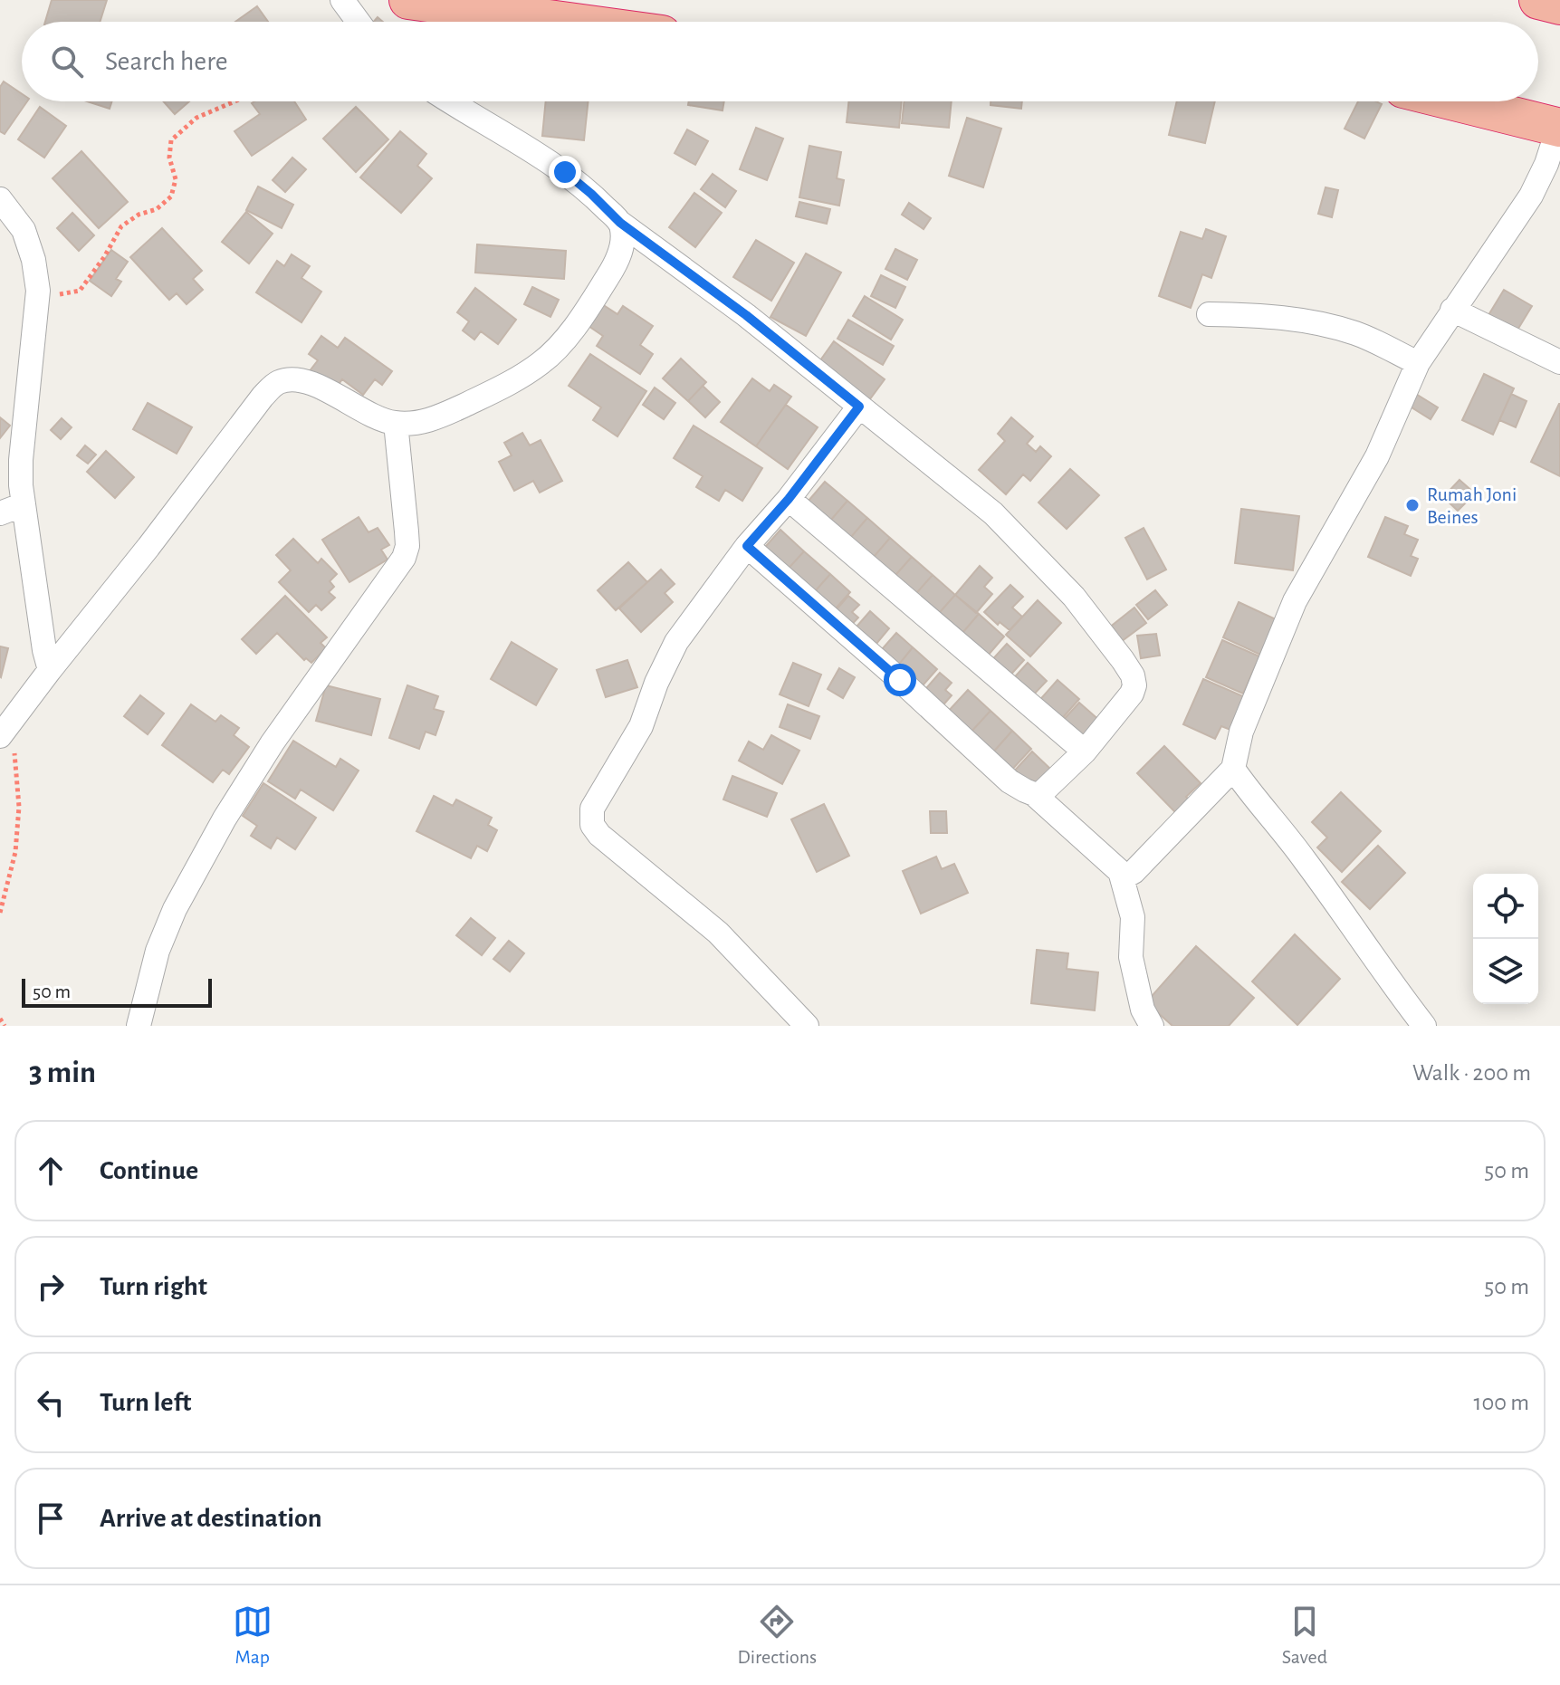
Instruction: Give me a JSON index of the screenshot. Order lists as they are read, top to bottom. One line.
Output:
{"places":["Rumah Joni Beines"],"scale_bar":"50 m","page":{"search":"Search here","scale":"50 m","heading":["3 min","Walk · 200 m"],"list":[["Continue","50 m"],["Turn right","50 m"],["Turn left","100 m"],"Arrive at destination"],"nav":["Map","Directions","Saved"]}}
